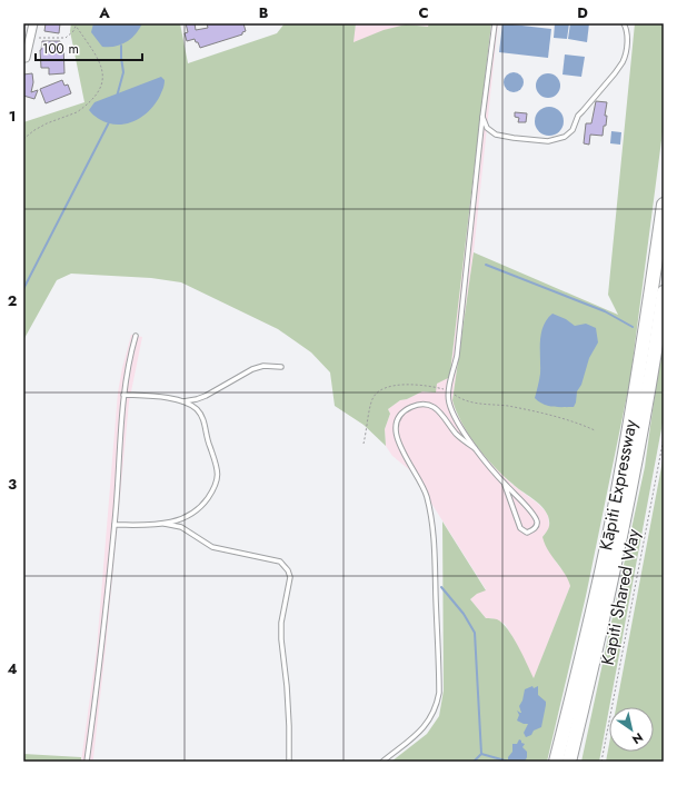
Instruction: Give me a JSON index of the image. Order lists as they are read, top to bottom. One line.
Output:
{"streets":{"highway":["Kāpiti Expressway"],"path":["Kapiti Shared Way"]},"scale_bar":"100 m","north":"bottom right","grid":{"columns":["A","B","C","D"],"rows":["1","2","3","4"]}}
